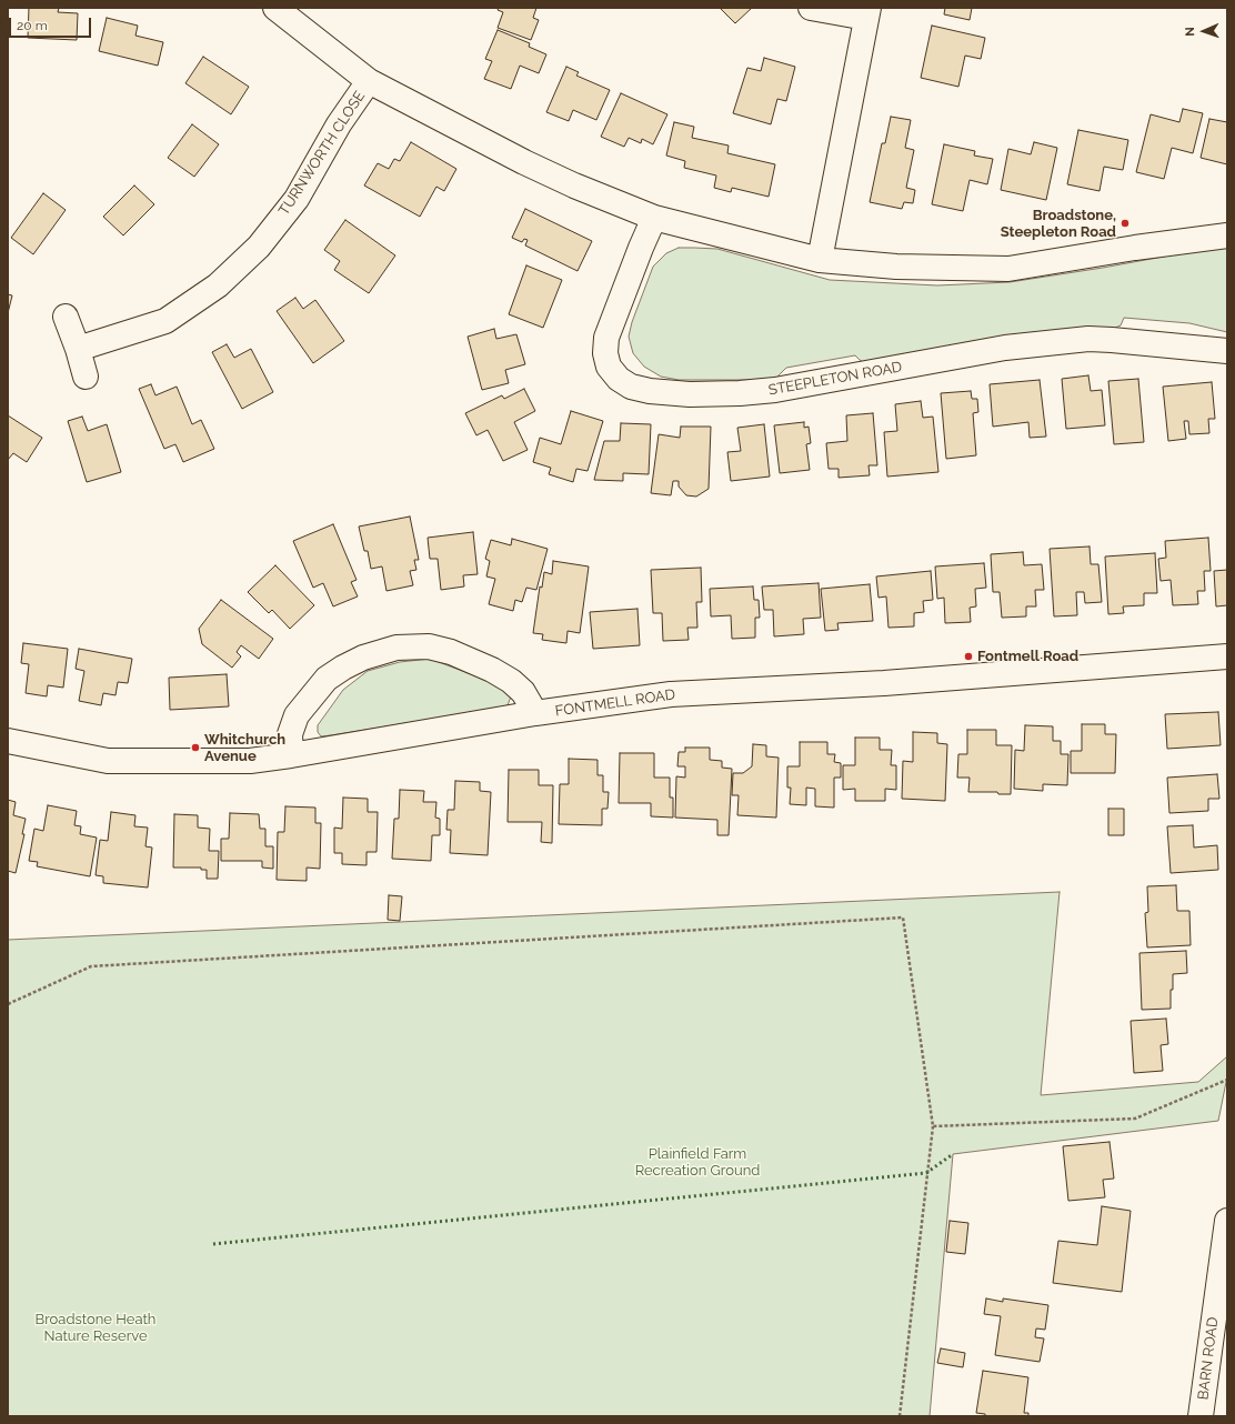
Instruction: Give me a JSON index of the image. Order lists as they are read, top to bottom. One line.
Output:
{"streets":{"street":["TURNWORTH CLOSE","STEEPLETON ROAD","FONTMELL ROAD","BARN ROAD"]},"parks":["Plainfield Farm Recreation Ground","Broadstone Heath Nature Reserve"],"places":["Broadstone, Steepleton Road","Fontmell Road","Whitchurch Avenue"],"scale_bar":"20 m","north":"left"}
